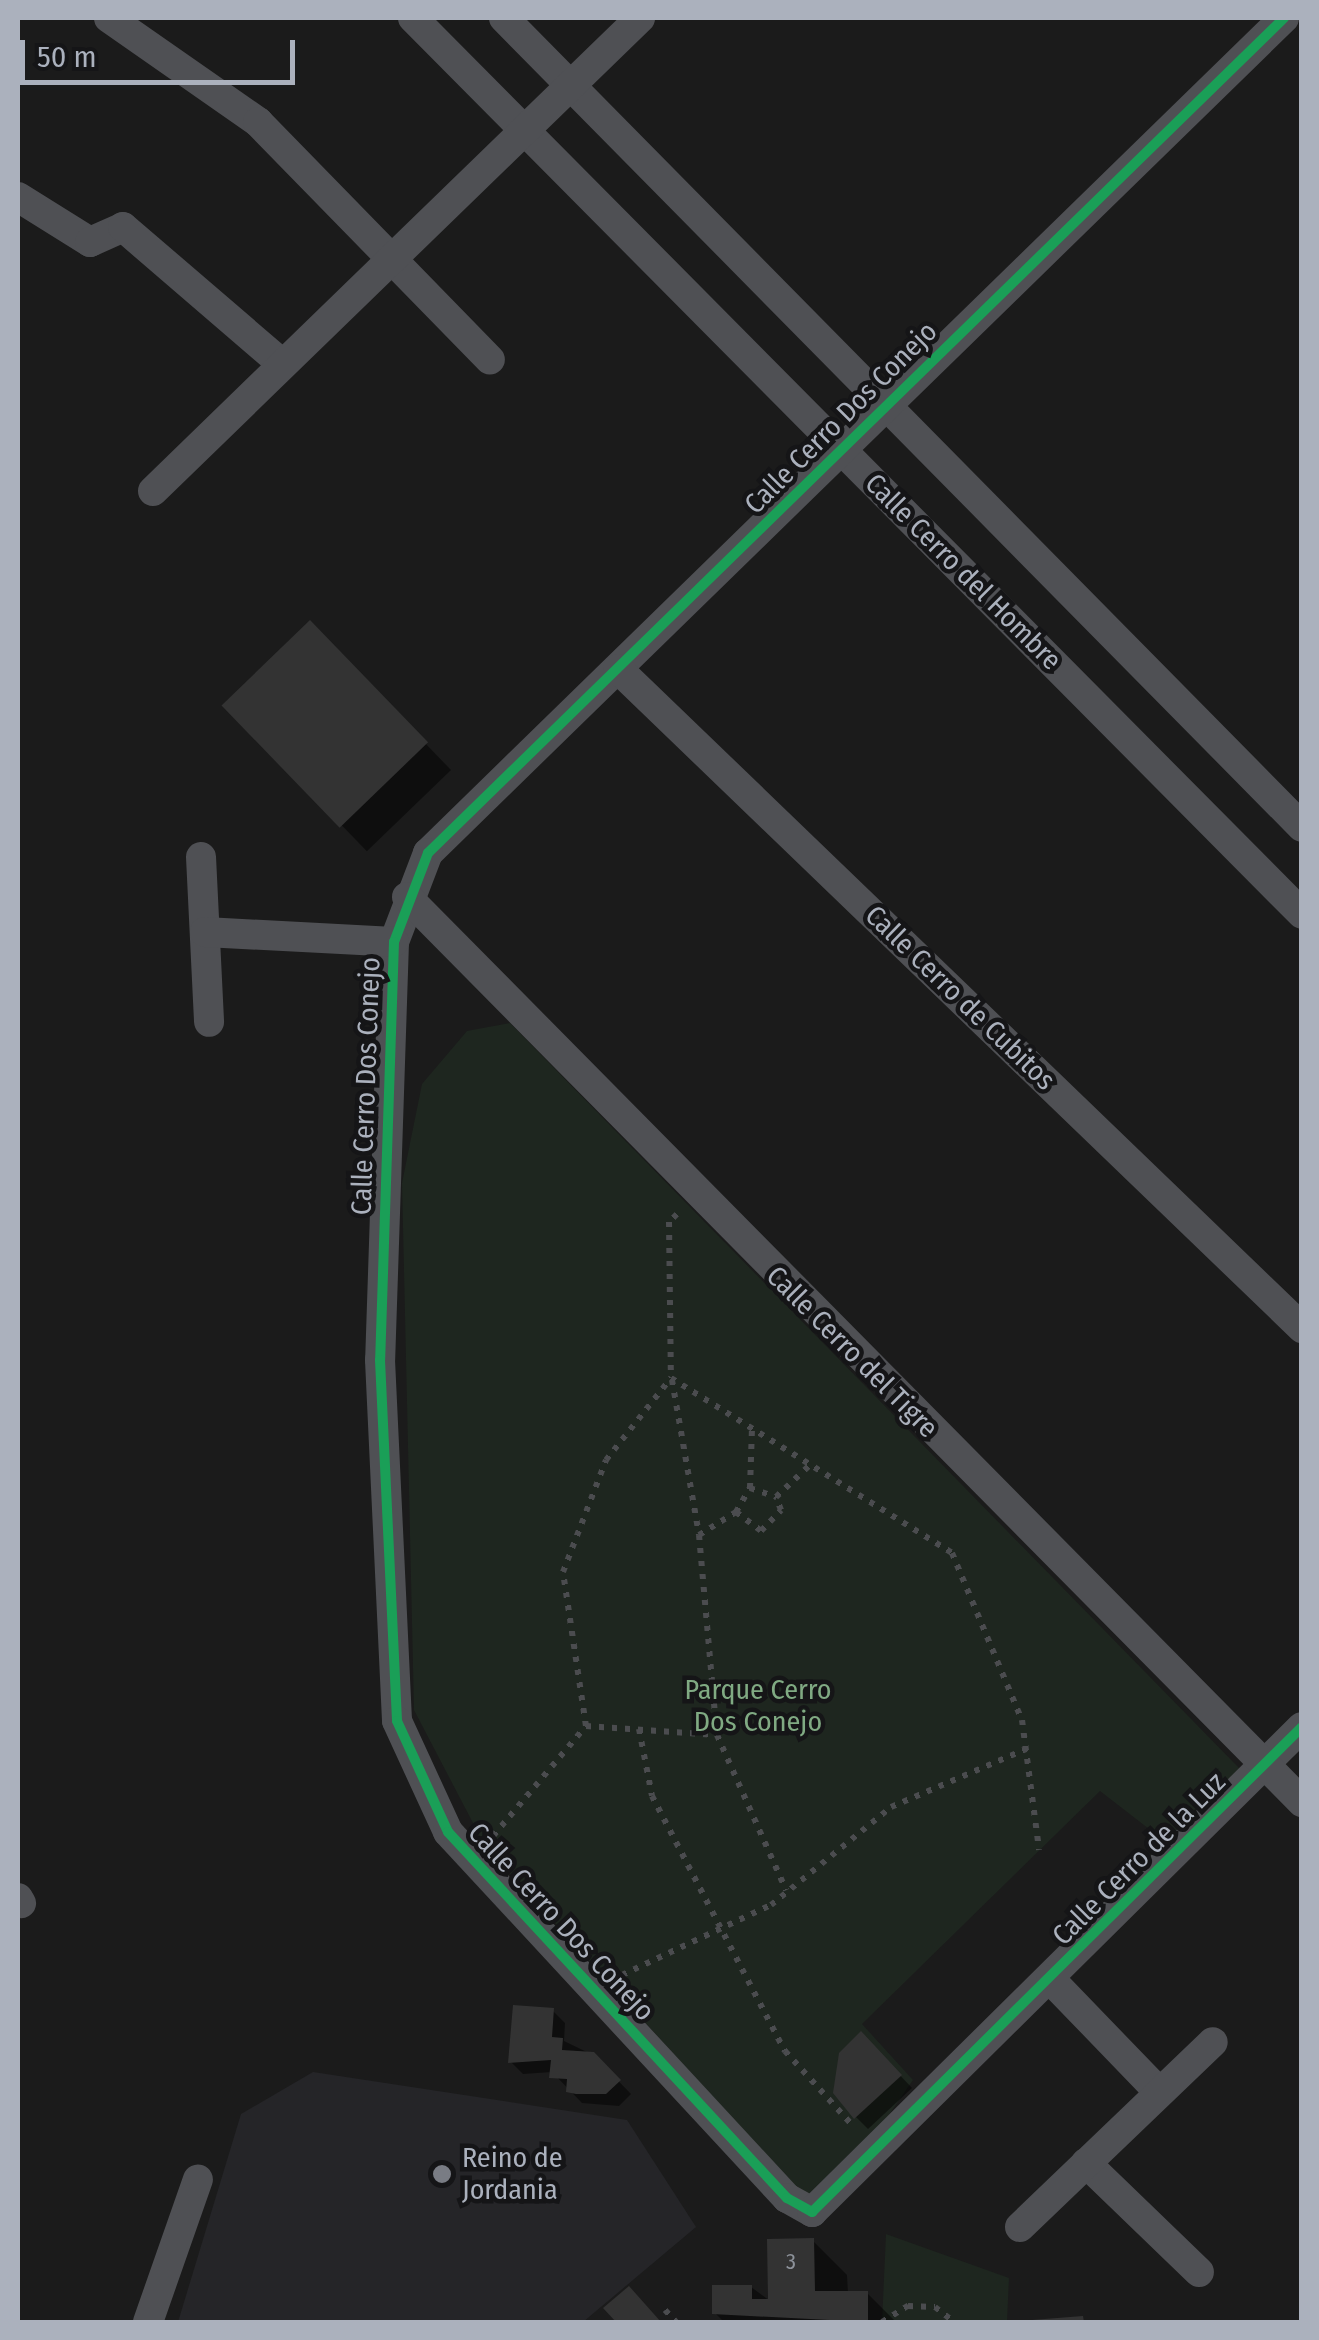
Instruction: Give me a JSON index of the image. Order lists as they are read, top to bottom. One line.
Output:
{"streets":{"street":["Calle Cerro Dos Conejo","Calle Cerro del Hombre","Calle Cerro de Cubitos","Calle Cerro del Tigre","Calle Cerro de la Luz"]},"crossings":[["Calle Cerro Dos Conejo","Calle Cerro del Hombre"],["Calle Cerro Dos Conejo","Calle Cerro de Cubitos"],["Calle Cerro Dos Conejo","Calle Cerro del Tigre"],["Calle Cerro Dos Conejo","Calle Cerro de la Luz"],["Calle Cerro del Tigre","Calle Cerro de la Luz"]],"parks":["Parque Cerro Dos Conejo"],"places":["Reino de Jordania"],"house_numbers":["3"],"scale_bar":"50 m"}
